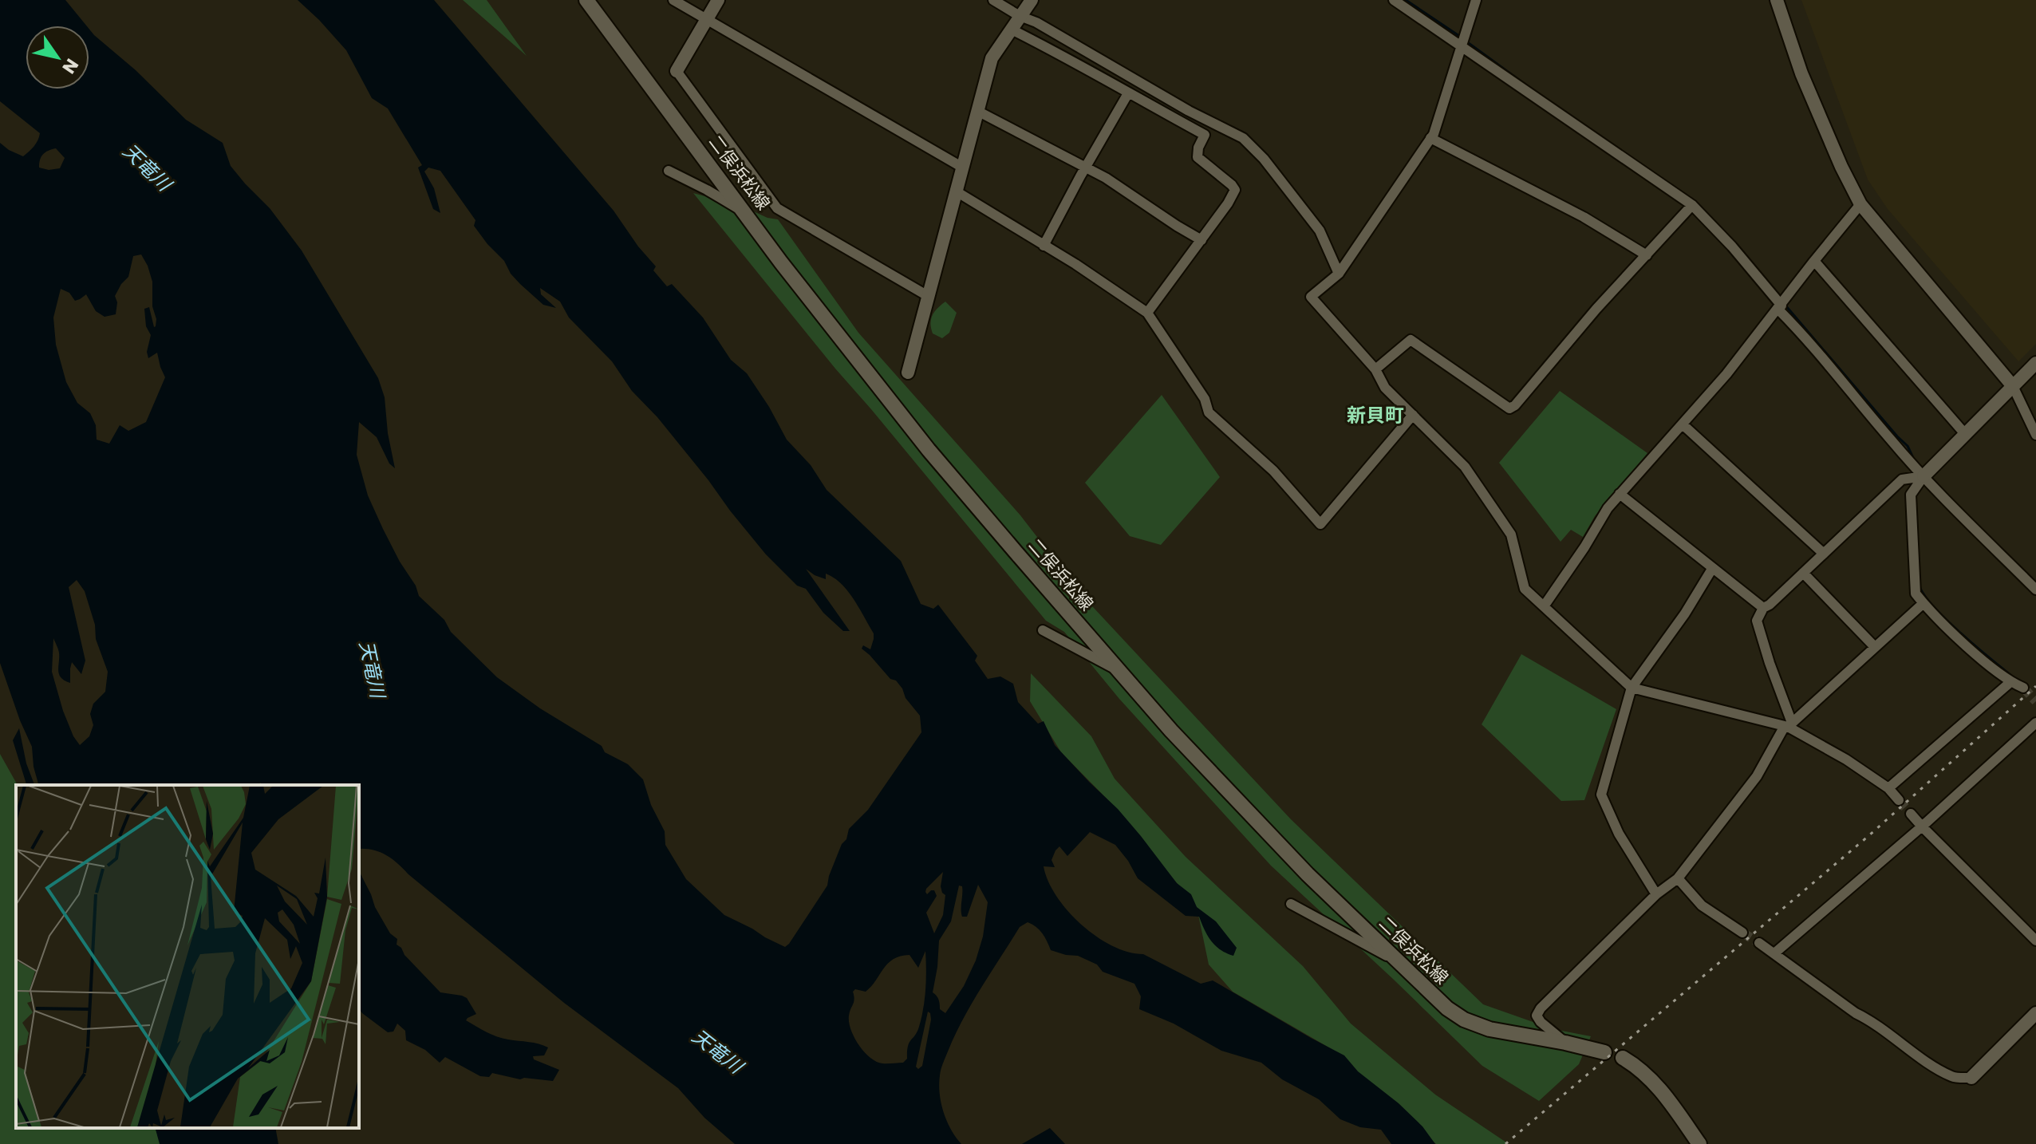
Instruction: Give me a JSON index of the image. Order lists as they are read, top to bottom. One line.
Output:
{"streets":{"main road":["二俣浜松線"]},"districts":["新貝町"],"water":["天竜川"],"north":"bottom right"}
